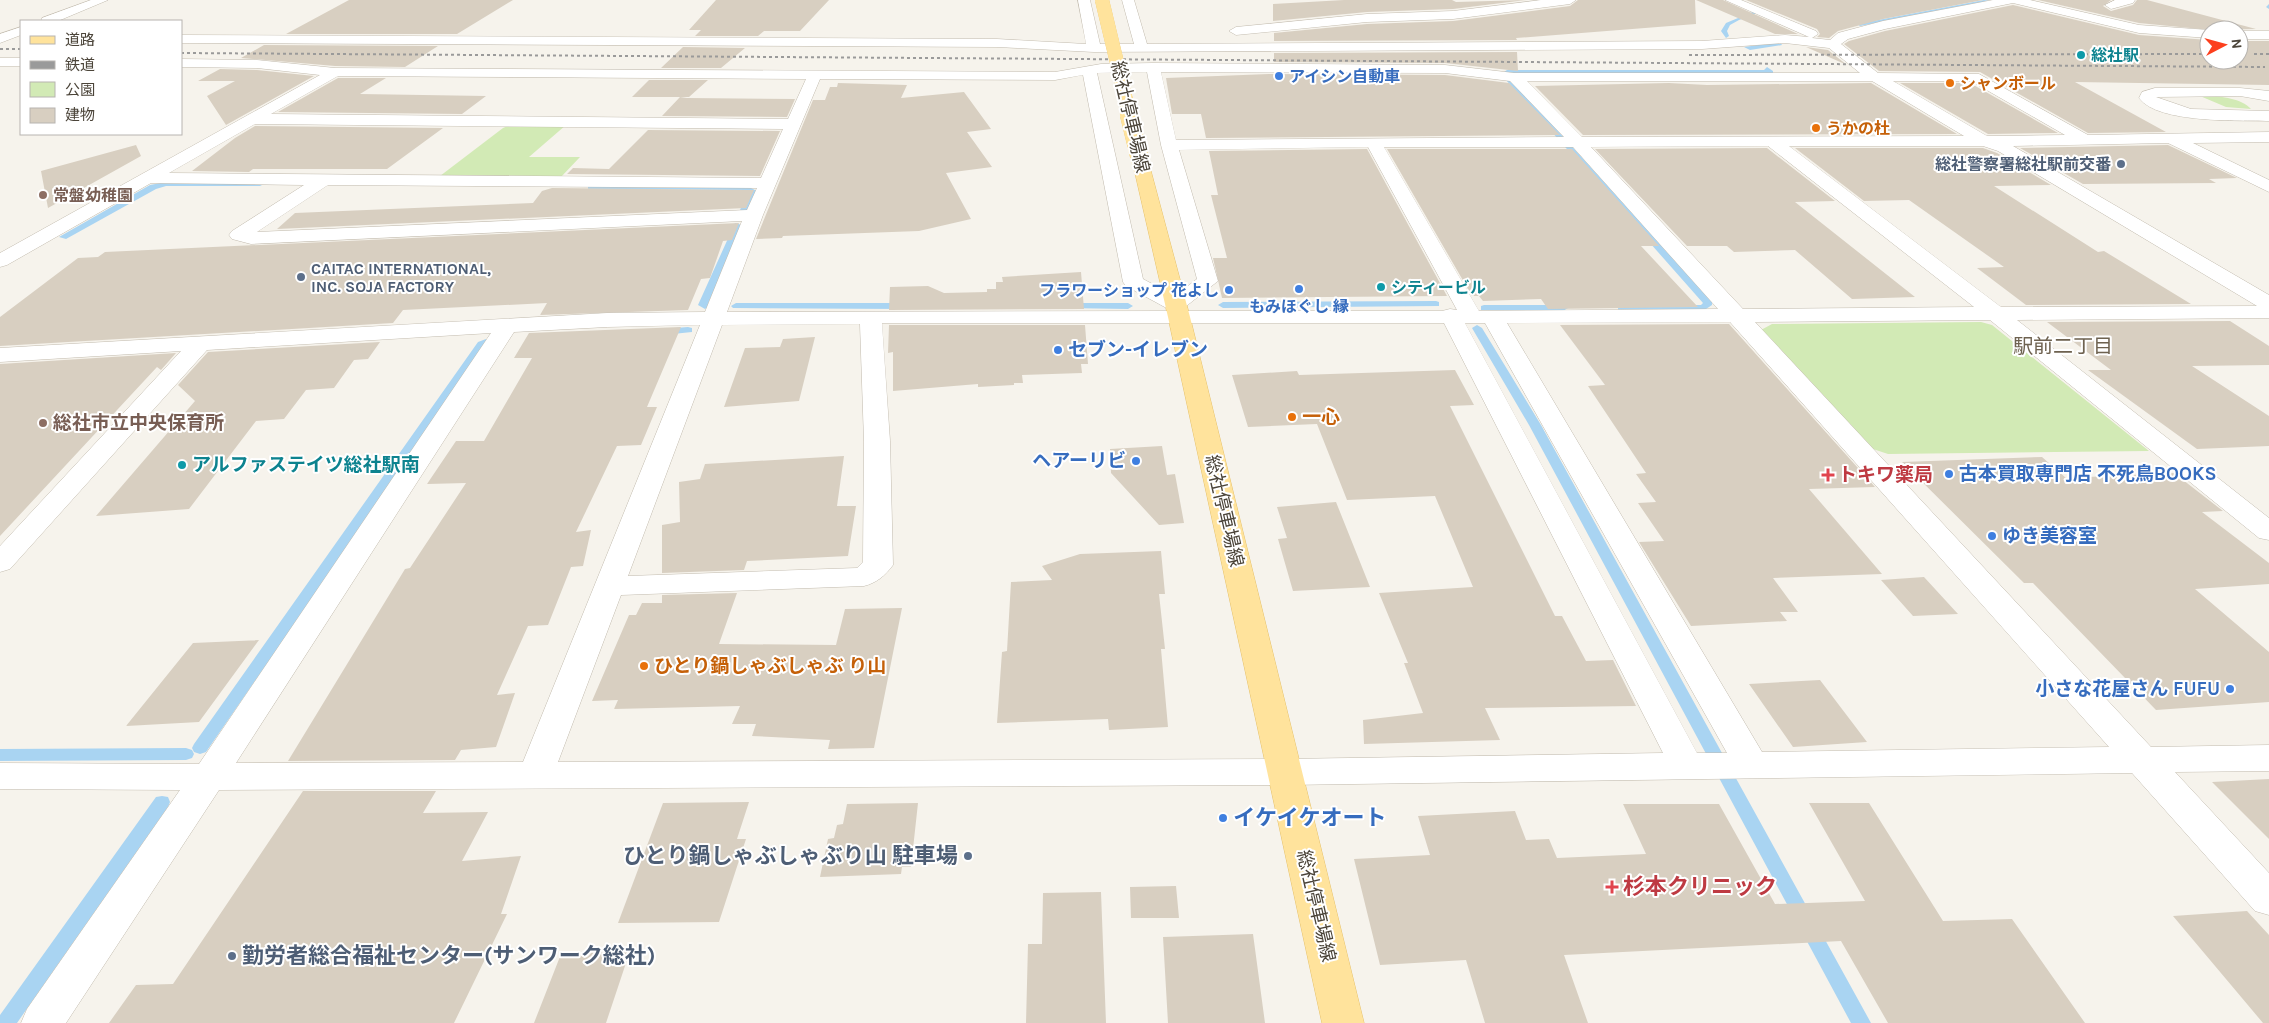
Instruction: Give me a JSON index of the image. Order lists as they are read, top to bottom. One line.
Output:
{"streets":{"main road":["総社停車場線"]},"districts":["駅前二丁目"],"places":{"other":["総社駅","アイシン自動車","シャンボール","うかの杜","総社警察署総社駅前交番","常盤幼稚園","CAITAC INTERNATIONAL, INC. SOJA FACTORY","シティービル","もみほぐし 縁","フラワーショップ 花よし","セブン-イレブン","一心","総社市立中央保育所","ヘアーリビ","アルファステイツ総社駅南","古本買取専門店 不死鳥BOOKS","ゆき美容室","ひとり鍋しゃぶしゃぶ り山","小さな花屋さん FUFU","イケイケオート","ひとり鍋しゃぶしゃぶり山 駐車場","勤労者総合福祉センター(サンワーク総社)"],"health":["トキワ薬局","杉本クリニック"]},"legend":["道路","鉄道","公園","建物"],"north":"right"}
